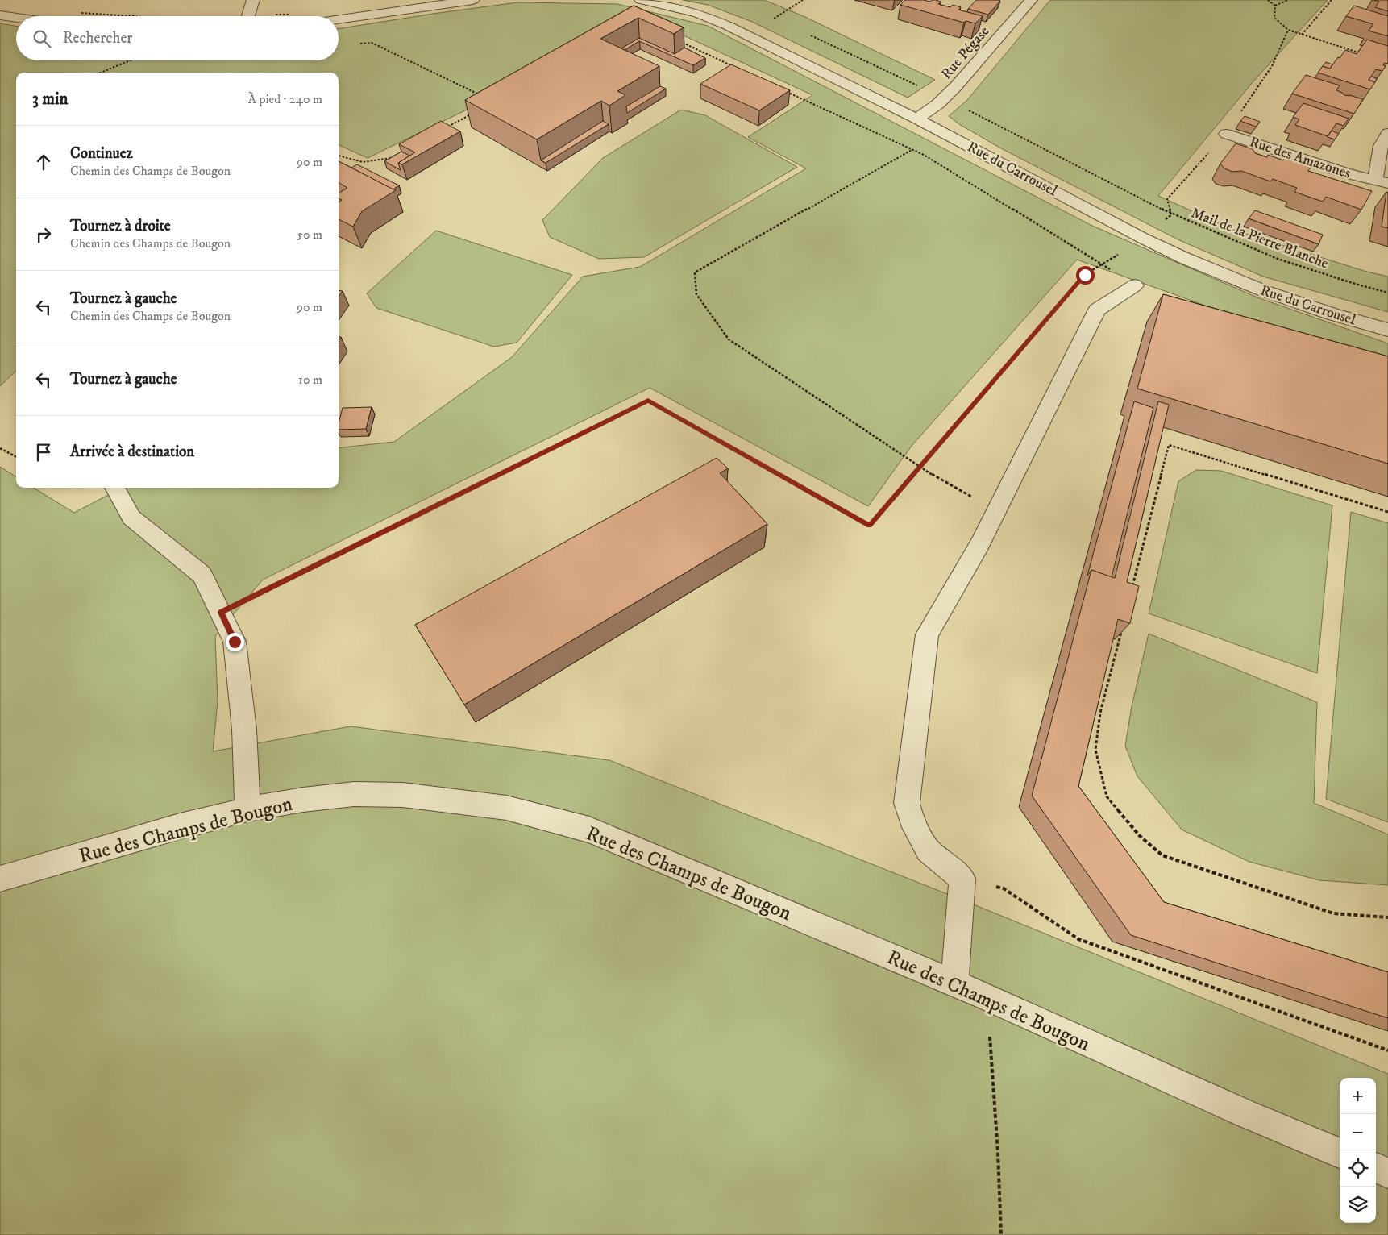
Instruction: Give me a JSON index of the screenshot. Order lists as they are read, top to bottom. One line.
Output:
{"streets":{"street":["Rue Pégase","Rue des Amazones","Rue du Carrousel","Rue des Champs de Bougon"],"path":["Mail de la Pierre Blanche"]},"crossings":[["Rue Pégase","Rue du Carrousel"]],"page":{"search":"Rechercher","heading":["3 min","À pied · 240 m"],"list":[["Continuez","Chemin des Champs de Bougon","90 m"],["Tournez à droite","Chemin des Champs de Bougon","50 m"],["Tournez à gauche","Chemin des Champs de Bougon","90 m"],["Tournez à gauche","10 m"],"Arrivée à destination"],"map_buttons":["+","−"]}}
